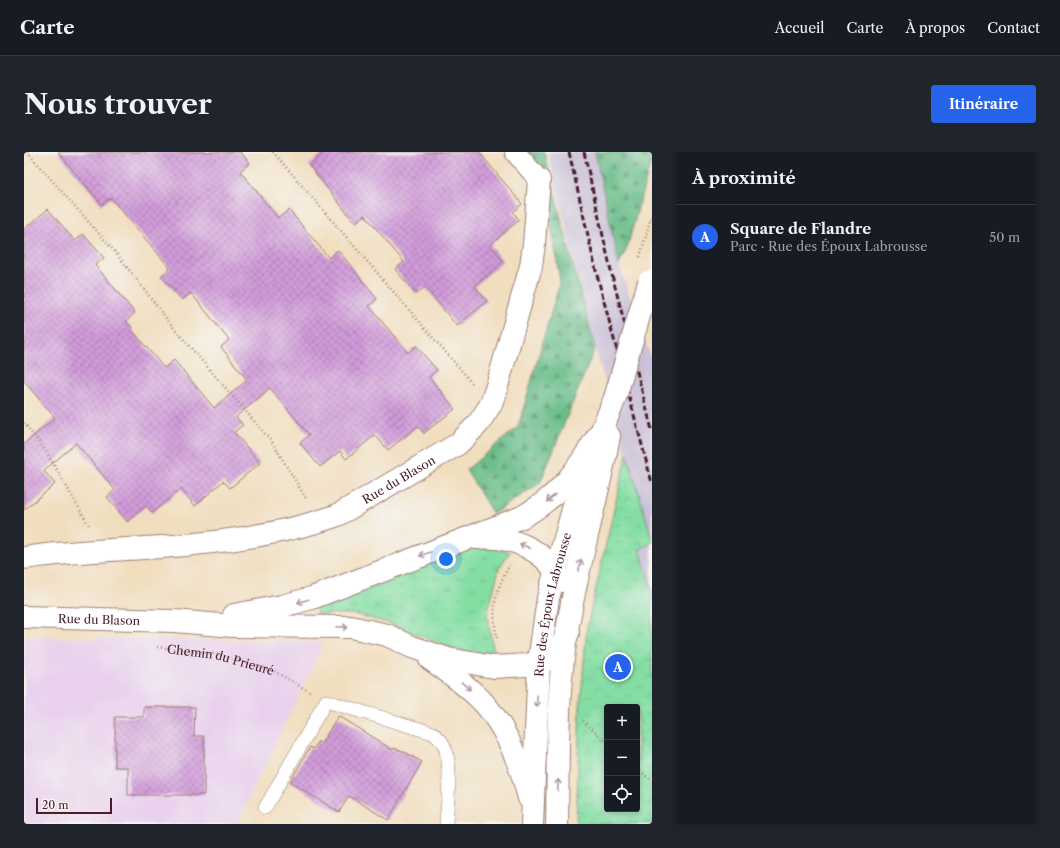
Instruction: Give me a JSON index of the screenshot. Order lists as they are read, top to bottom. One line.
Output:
{"streets":{"main road":["Rue du Blason","Rue des Époux Labrousse"],"path":["Chemin du Prieuré"]},"crossings":[["Rue du Blason","Rue des Époux Labrousse"]],"scale_bar":"20 m","page":{"header":"Carte","nav":["Accueil","Carte","À propos","Contact"],"buttons":"Itinéraire","title":"Nous trouver","heading":"À proximité","list":[{"mark":"A","name":"Square de Flandre","note":"Parc · Rue des Époux Labrousse","value":"50 m"}],"pins":"A","map_buttons":["+","−"],"scale":"20 m"}}
